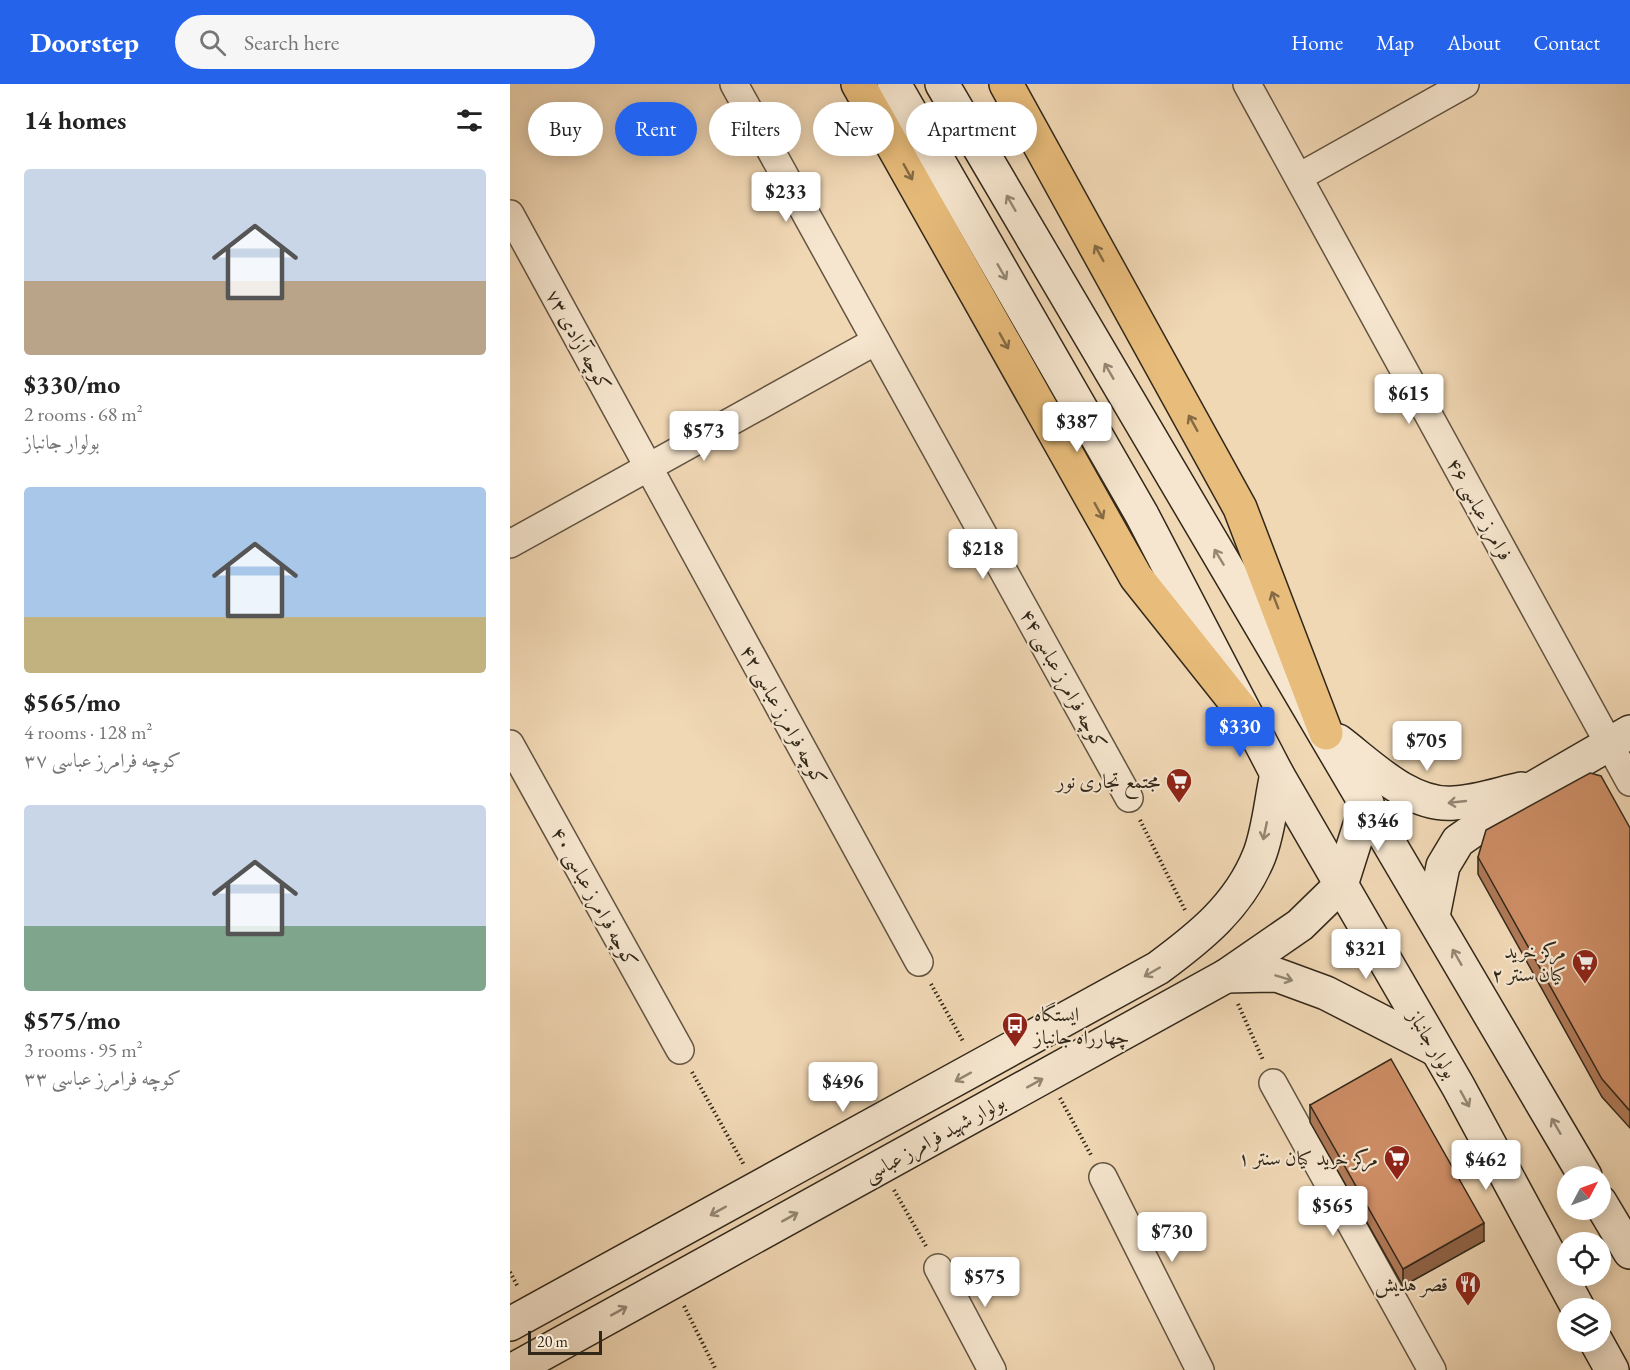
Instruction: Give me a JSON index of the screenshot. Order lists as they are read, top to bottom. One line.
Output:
{"streets":{"main road":["بولوار جانباز","بولوار شهید فرامرز عباسی"],"street":["کوچه آزادی ۷۳","فرامرز عباسی ۴۶","کوچه فرامرز عباسی ۴۴","کوچه فرامرز عباسی ۴۲","کوچه فرامرز عباسی ۴۰"]},"crossings":[["کوچه آزادی ۷۳","کوچه فرامرز عباسی ۴۲"],["بولوار جانباز","بولوار شهید فرامرز عباسی"]],"places":{"supermarket":["مجتمع تجاری نور","مرکز خرید کیان سنتر ۲","مرکز خرید کیان سنتر ۱"],"bus stop":["ایستگاه چهارراه جانباز"],"restaurant":["قصر هدیش"]},"scale_bar":"20 m","north":"top right","page":{"header":"Doorstep","search":"Search here","nav":["Home","Map","About","Contact"],"heading":"14 homes","chip":["Buy","Rent","Filters","New","Apartment"],"list":[{"name":"$330/mo","note":"2 rooms · 68 m² · بولوار جانباز"},{"name":"$565/mo","note":"4 rooms · 128 m² · کوچه فرامرز عباسی ۳۷"},{"name":"$575/mo","note":"3 rooms · 95 m² · کوچه فرامرز عباسی ۳۳"}],"price":["$233","$615","$387","$573","$218","$330","$705","$346","$321","$496","$462","$565","$730","$575"],"scale":"20 m"}}
